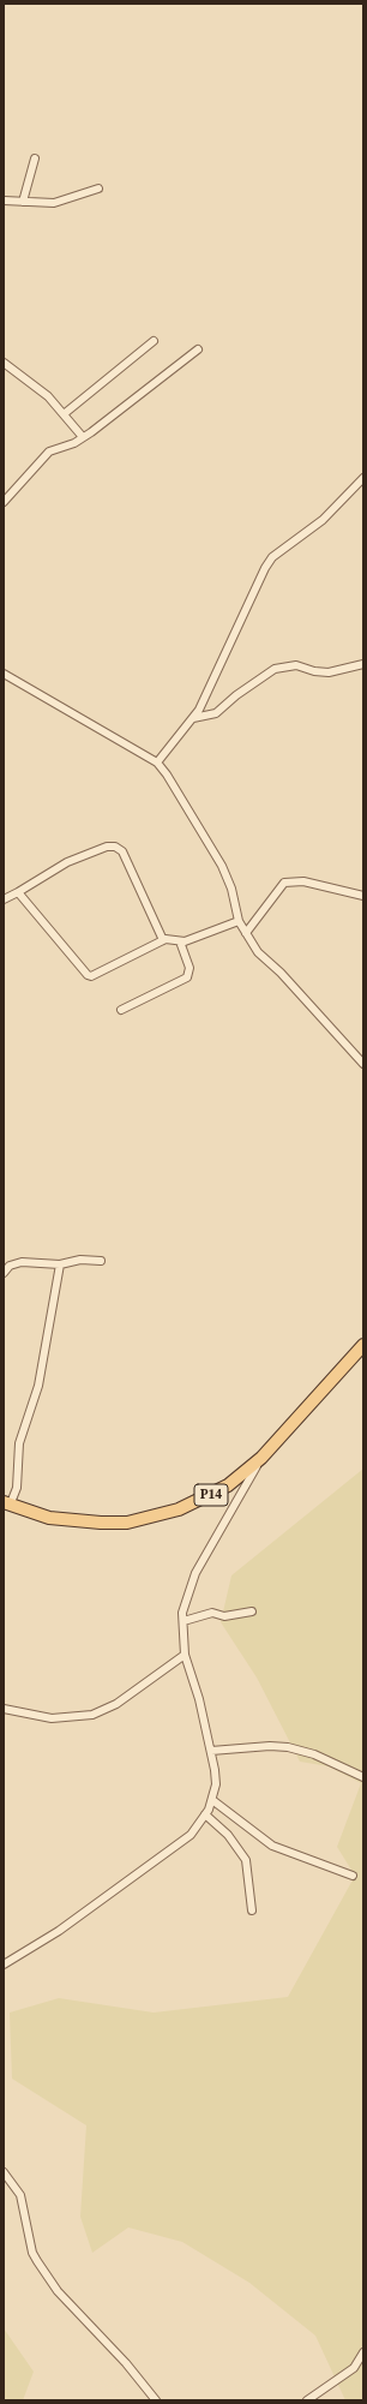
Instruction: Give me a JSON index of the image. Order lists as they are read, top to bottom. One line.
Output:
{"streets":{"main road":["P14"]}}
